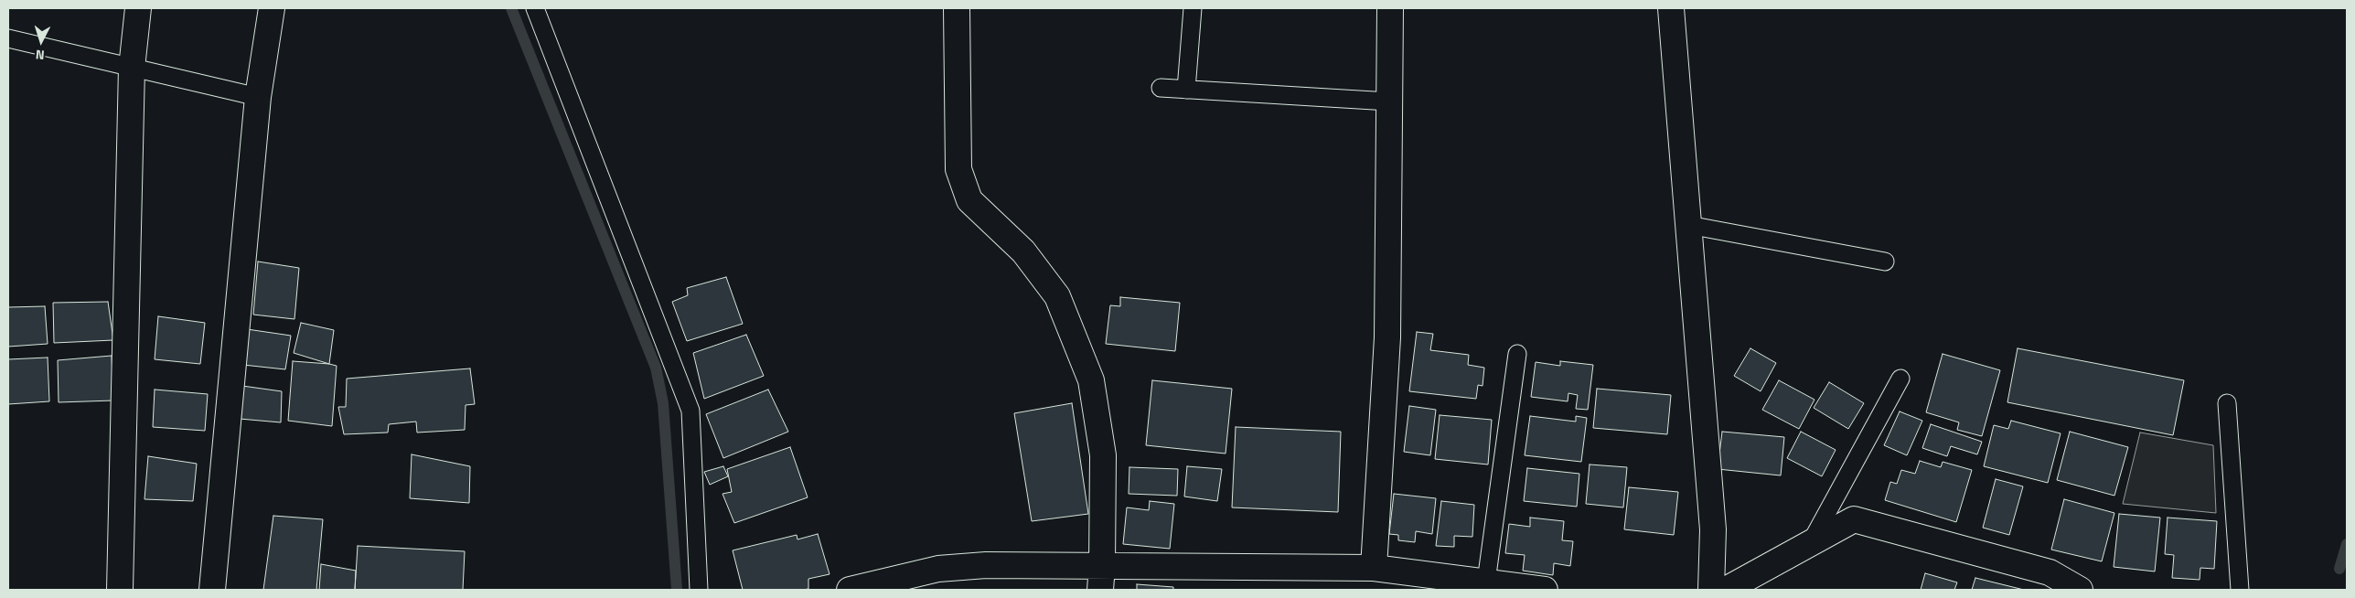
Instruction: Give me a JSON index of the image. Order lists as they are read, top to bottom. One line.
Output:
{"north":"bottom"}
